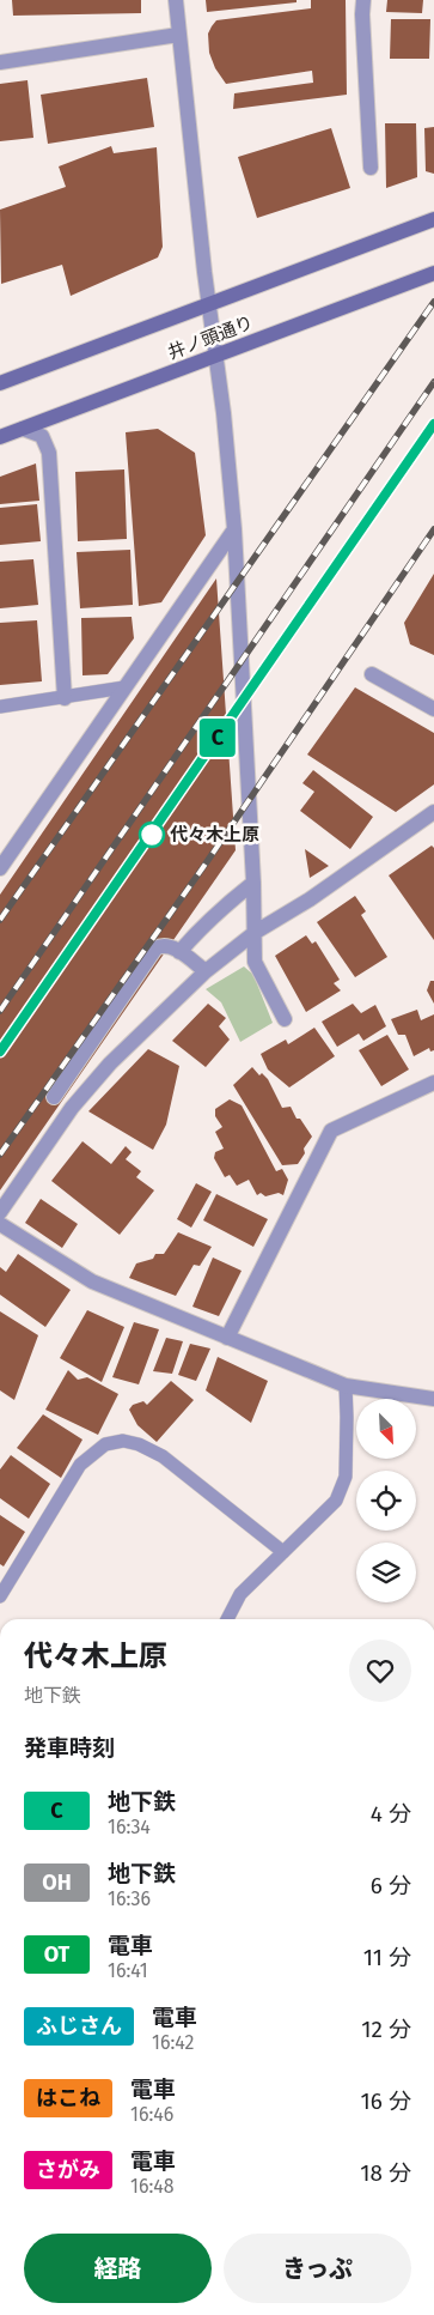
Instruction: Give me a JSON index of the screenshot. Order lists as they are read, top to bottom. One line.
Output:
{"streets":{"main road":["井ノ頭通り"]},"places":["代々木上原"],"lines":["metro line C"],"north":"bottom right","page":{"on_map":"C","heading":[["代々木上原","地下鉄"],"発車時刻"],"list":[{"mark":"C","name":"地下鉄","note":"16:34","value":"4 分"},{"mark":"OH","name":"地下鉄","note":"16:36","value":"6 分"},{"mark":"OT","name":"電車","note":"16:41","value":"11 分"},{"mark":"ふじさん","name":"電車","note":"16:42","value":"12 分"},{"mark":"はこね","name":"電車","note":"16:46","value":"16 分"},{"mark":"さがみ","name":"電車","note":"16:48","value":"18 分"}],"buttons":["経路","きっぷ"]}}
